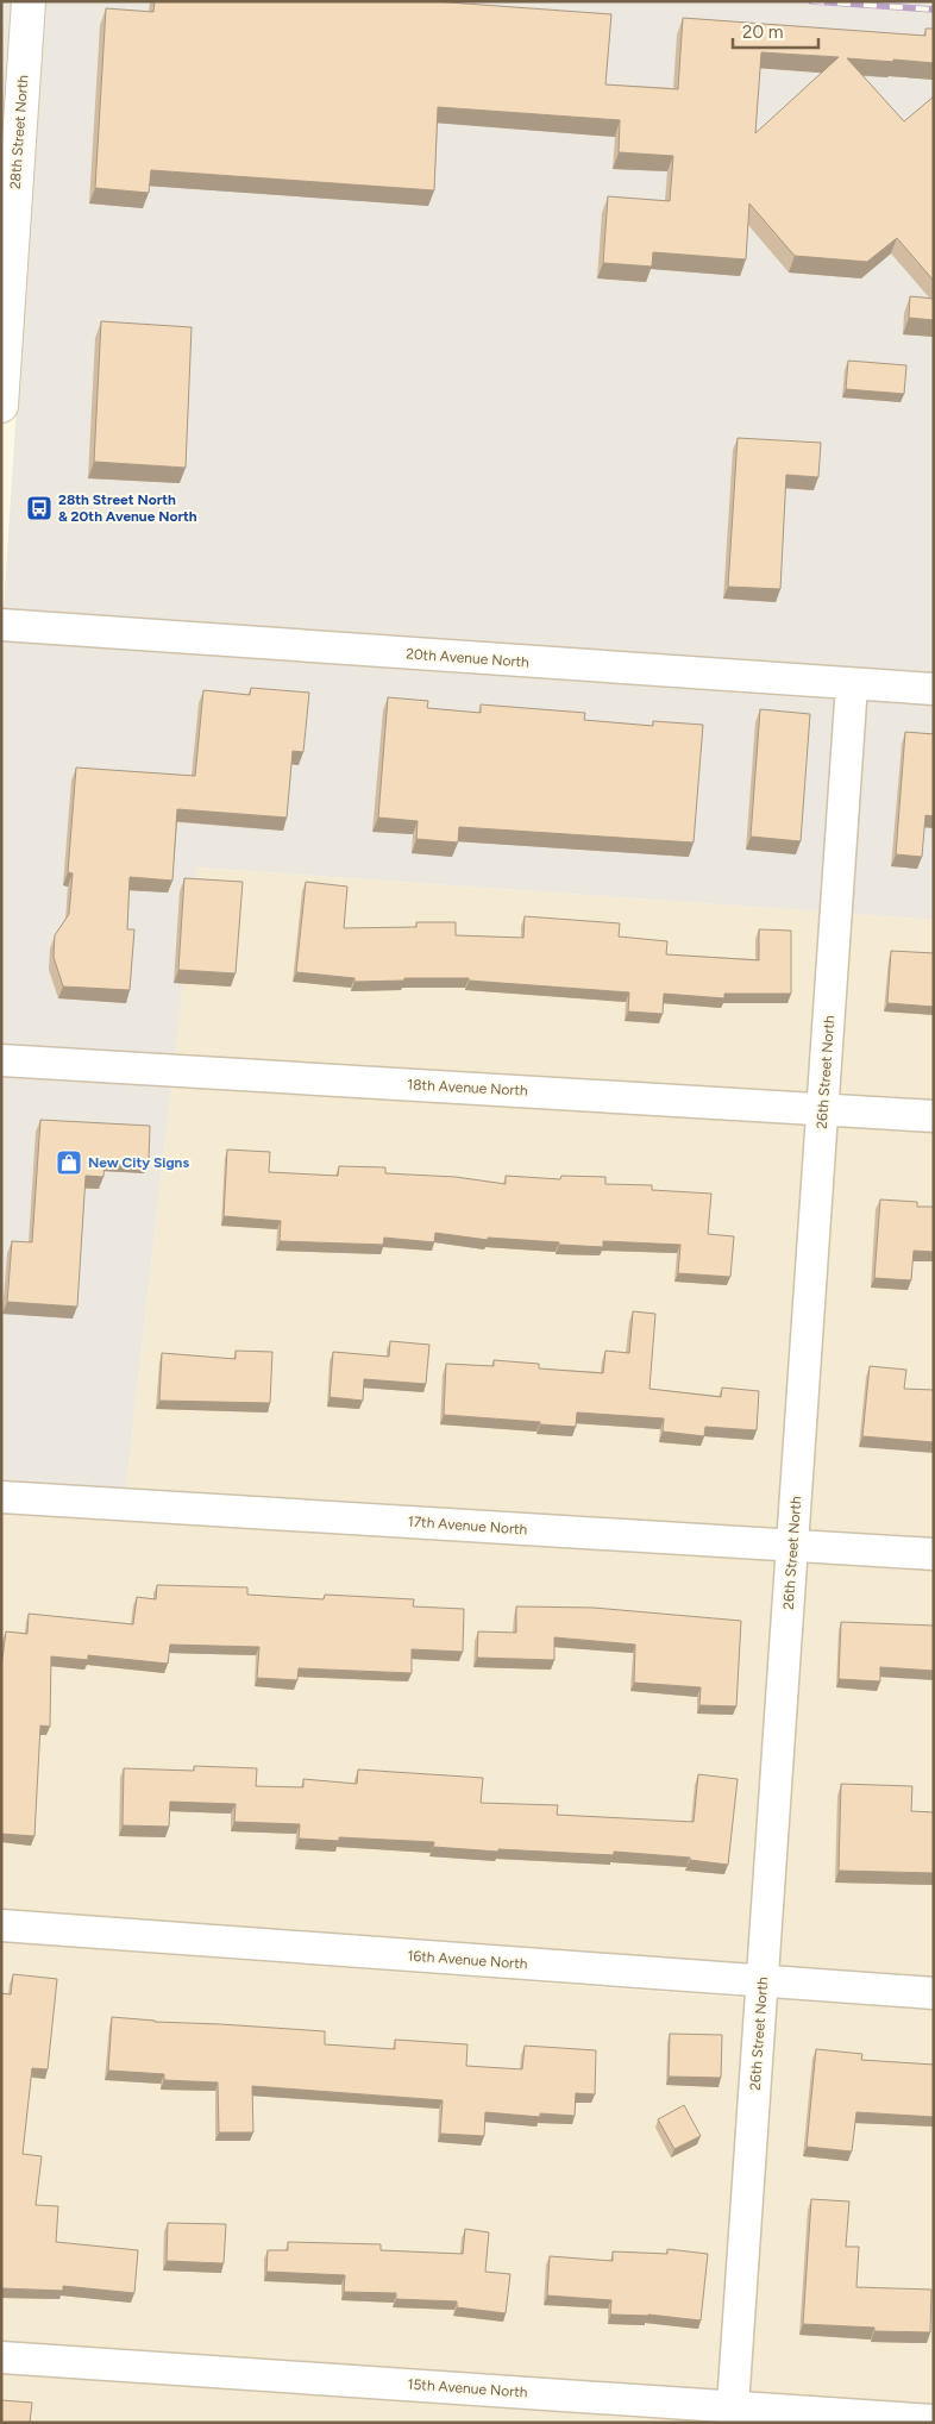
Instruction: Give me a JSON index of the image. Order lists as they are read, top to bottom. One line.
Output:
{"streets":{"street":["28th Street North","20th Avenue North","26th Street North","18th Avenue North","17th Avenue North","16th Avenue North","15th Avenue North"]},"crossings":[["20th Avenue North","26th Street North"],["26th Street North","18th Avenue North"],["26th Street North","17th Avenue North"],["26th Street North","16th Avenue North"],["26th Street North","15th Avenue North"]],"places":{"bus stop":["28th Street North & 20th Avenue North"],"shop":["New City Signs"]},"scale_bar":"20 m"}
